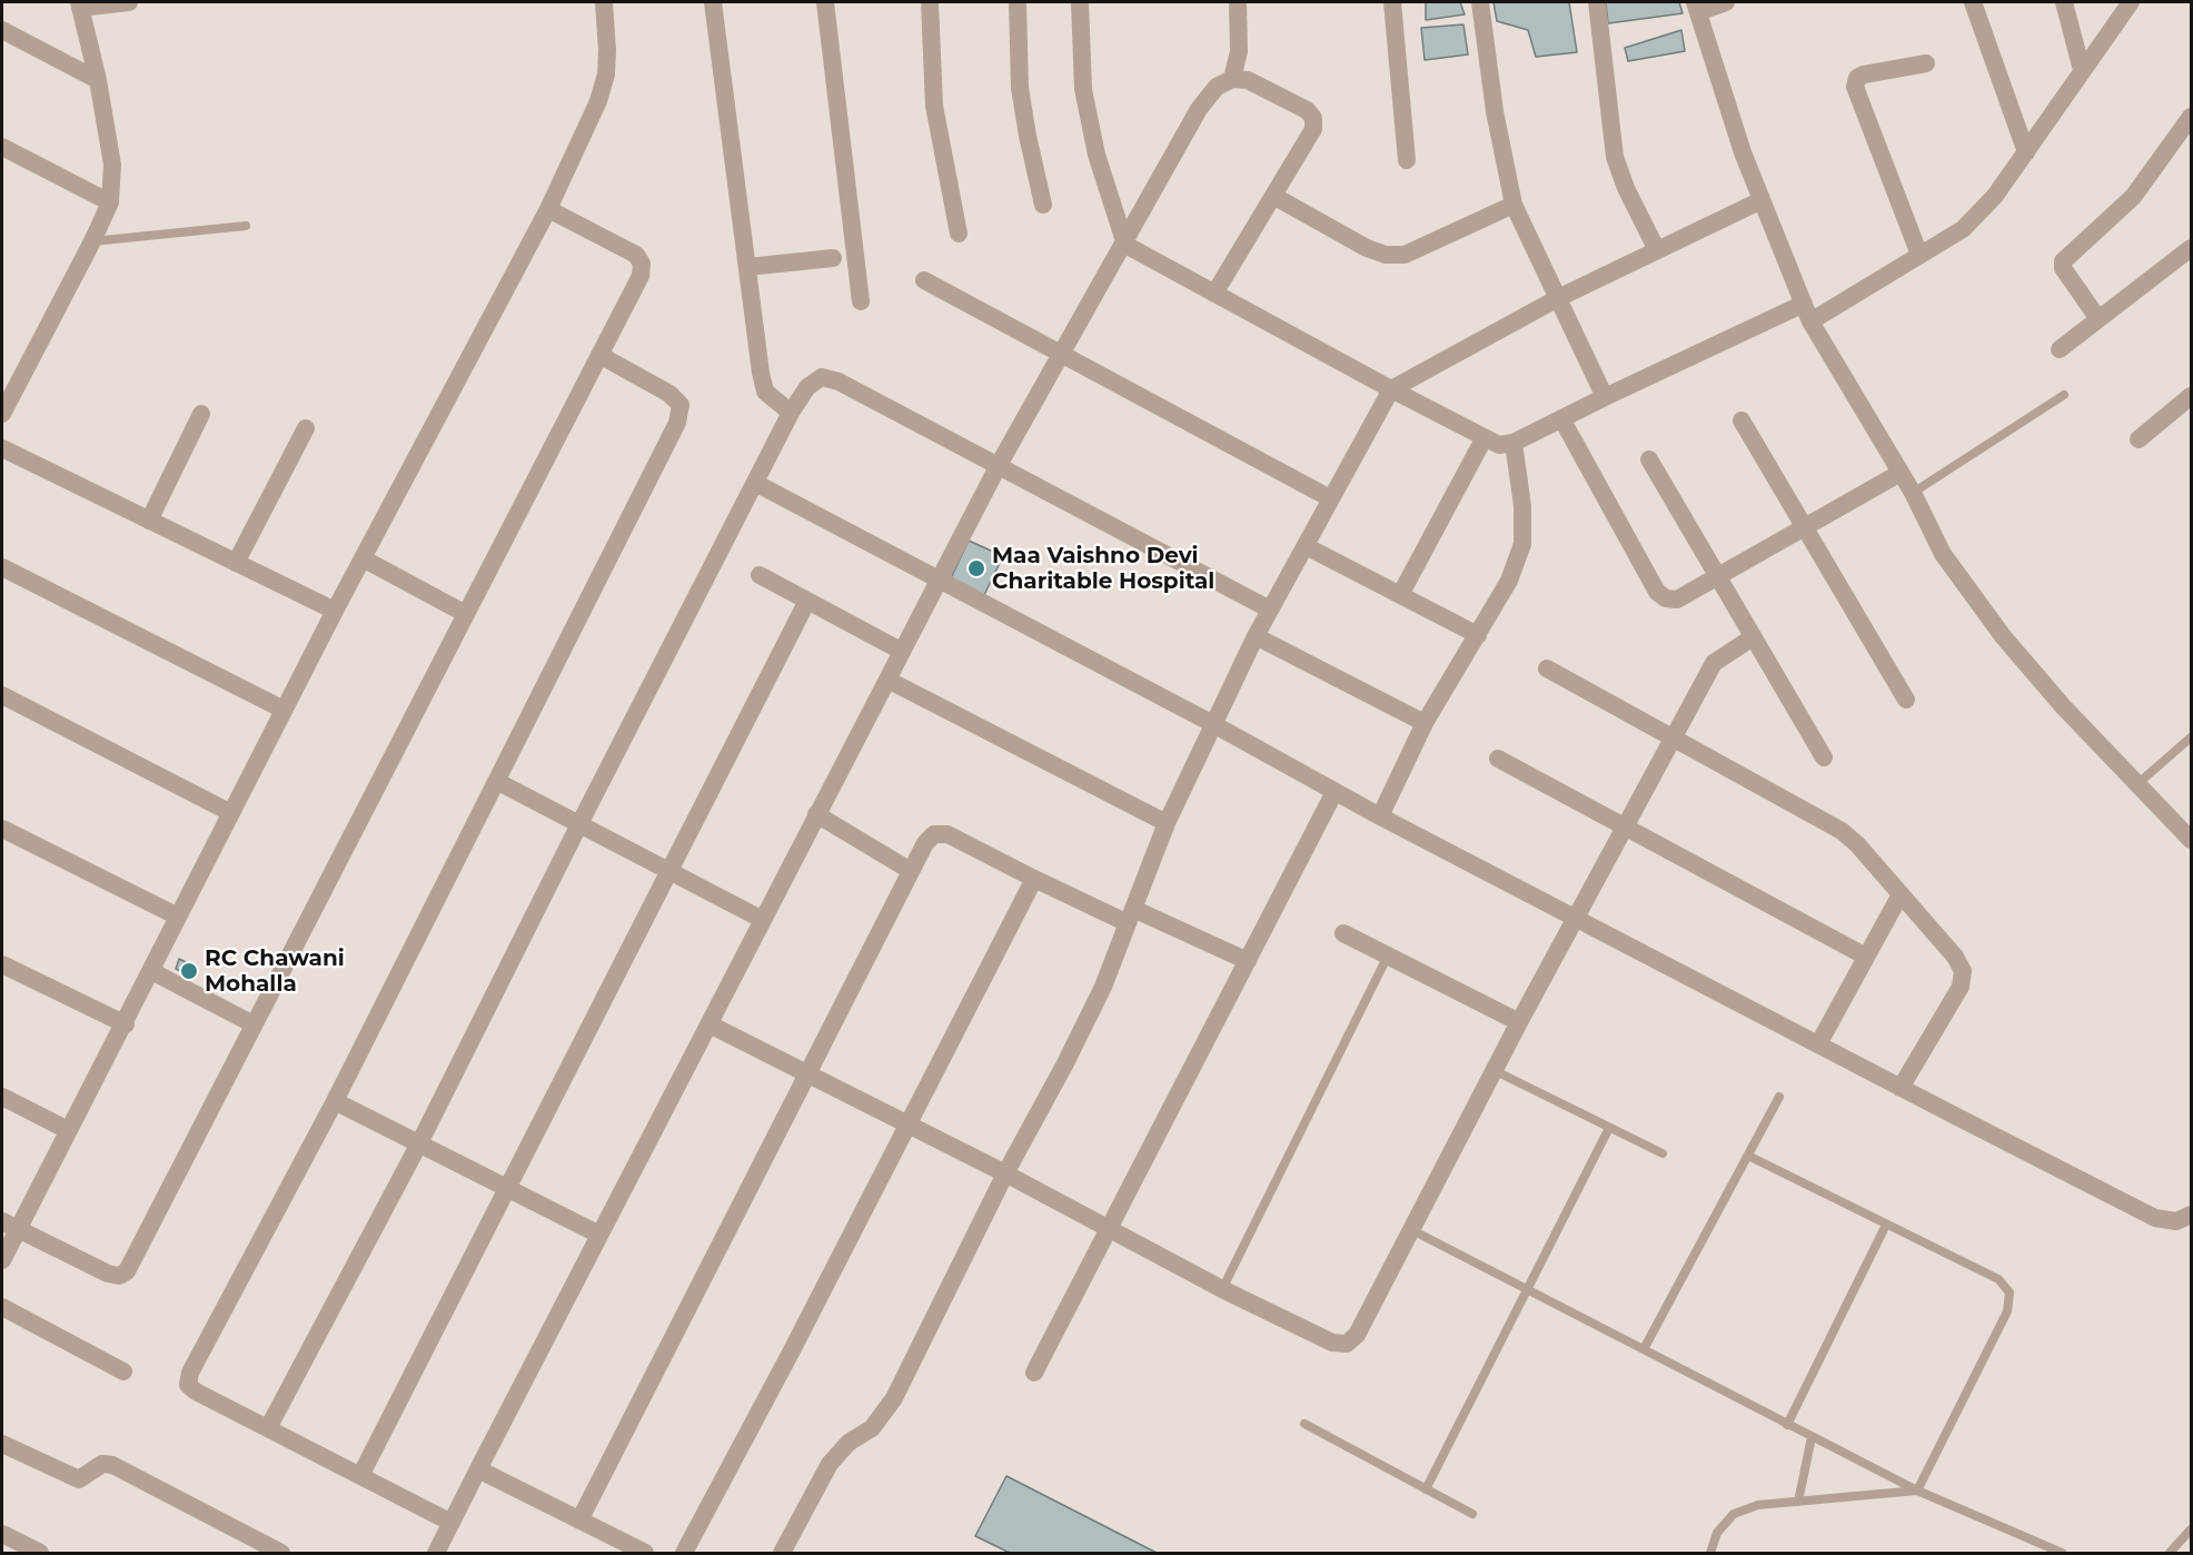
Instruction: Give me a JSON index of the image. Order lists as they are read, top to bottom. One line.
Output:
{"places":["Maa Vaishno Devi Charitable Hospital","RC Chawani Mohalla"]}
